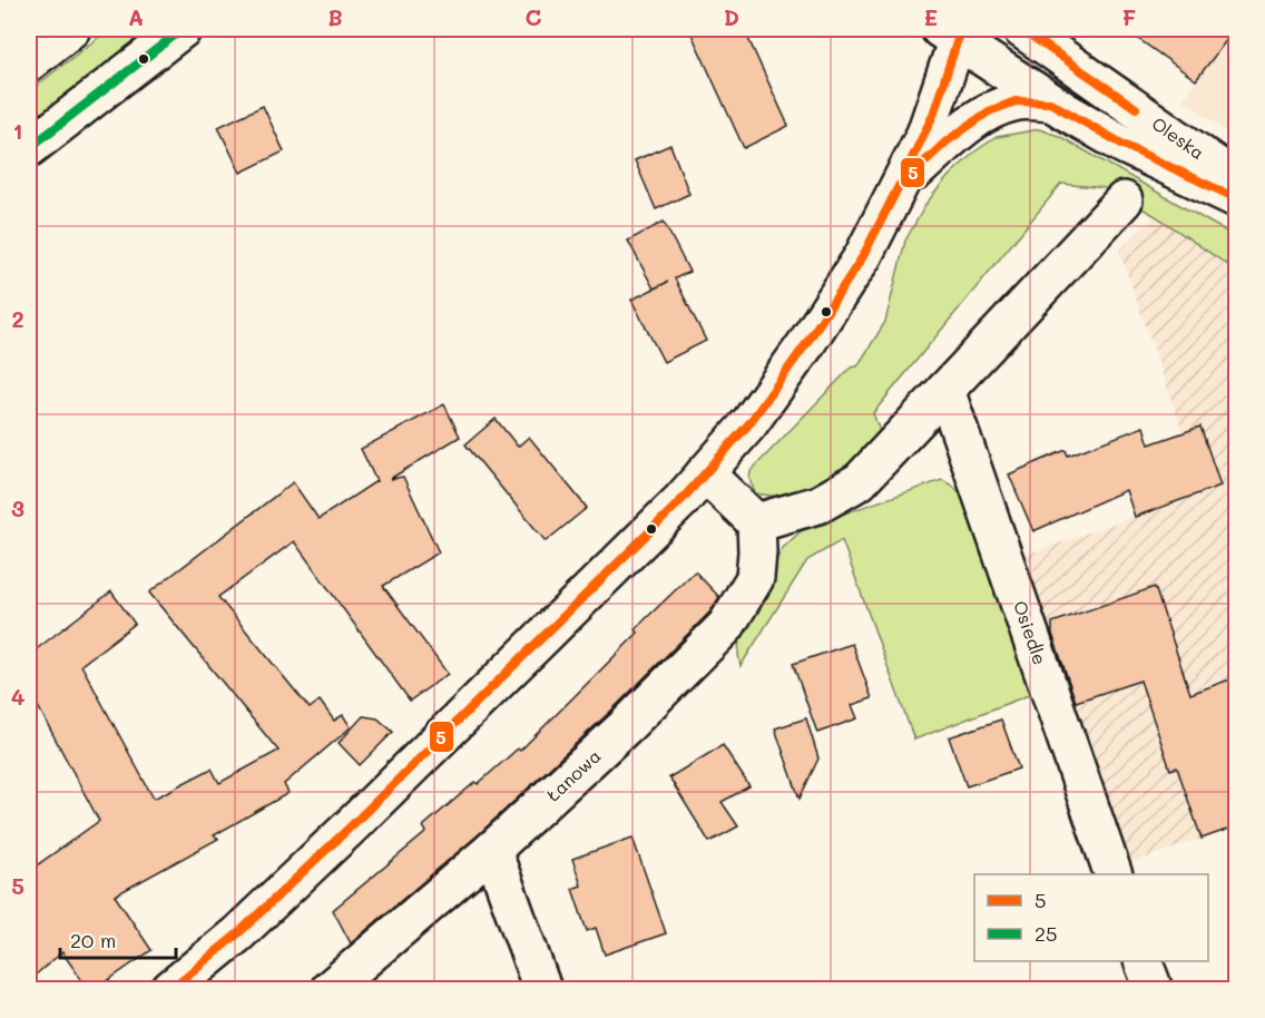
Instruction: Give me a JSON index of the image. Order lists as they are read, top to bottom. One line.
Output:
{"streets":{"street":["Oleska","Osiedle","Łanowa"]},"lines":["transit line 5","transit line 25"],"legend":["5","25"],"scale_bar":"20 m","grid":{"columns":["A","B","C","D","E","F"],"rows":["1","2","3","4","5"]}}
